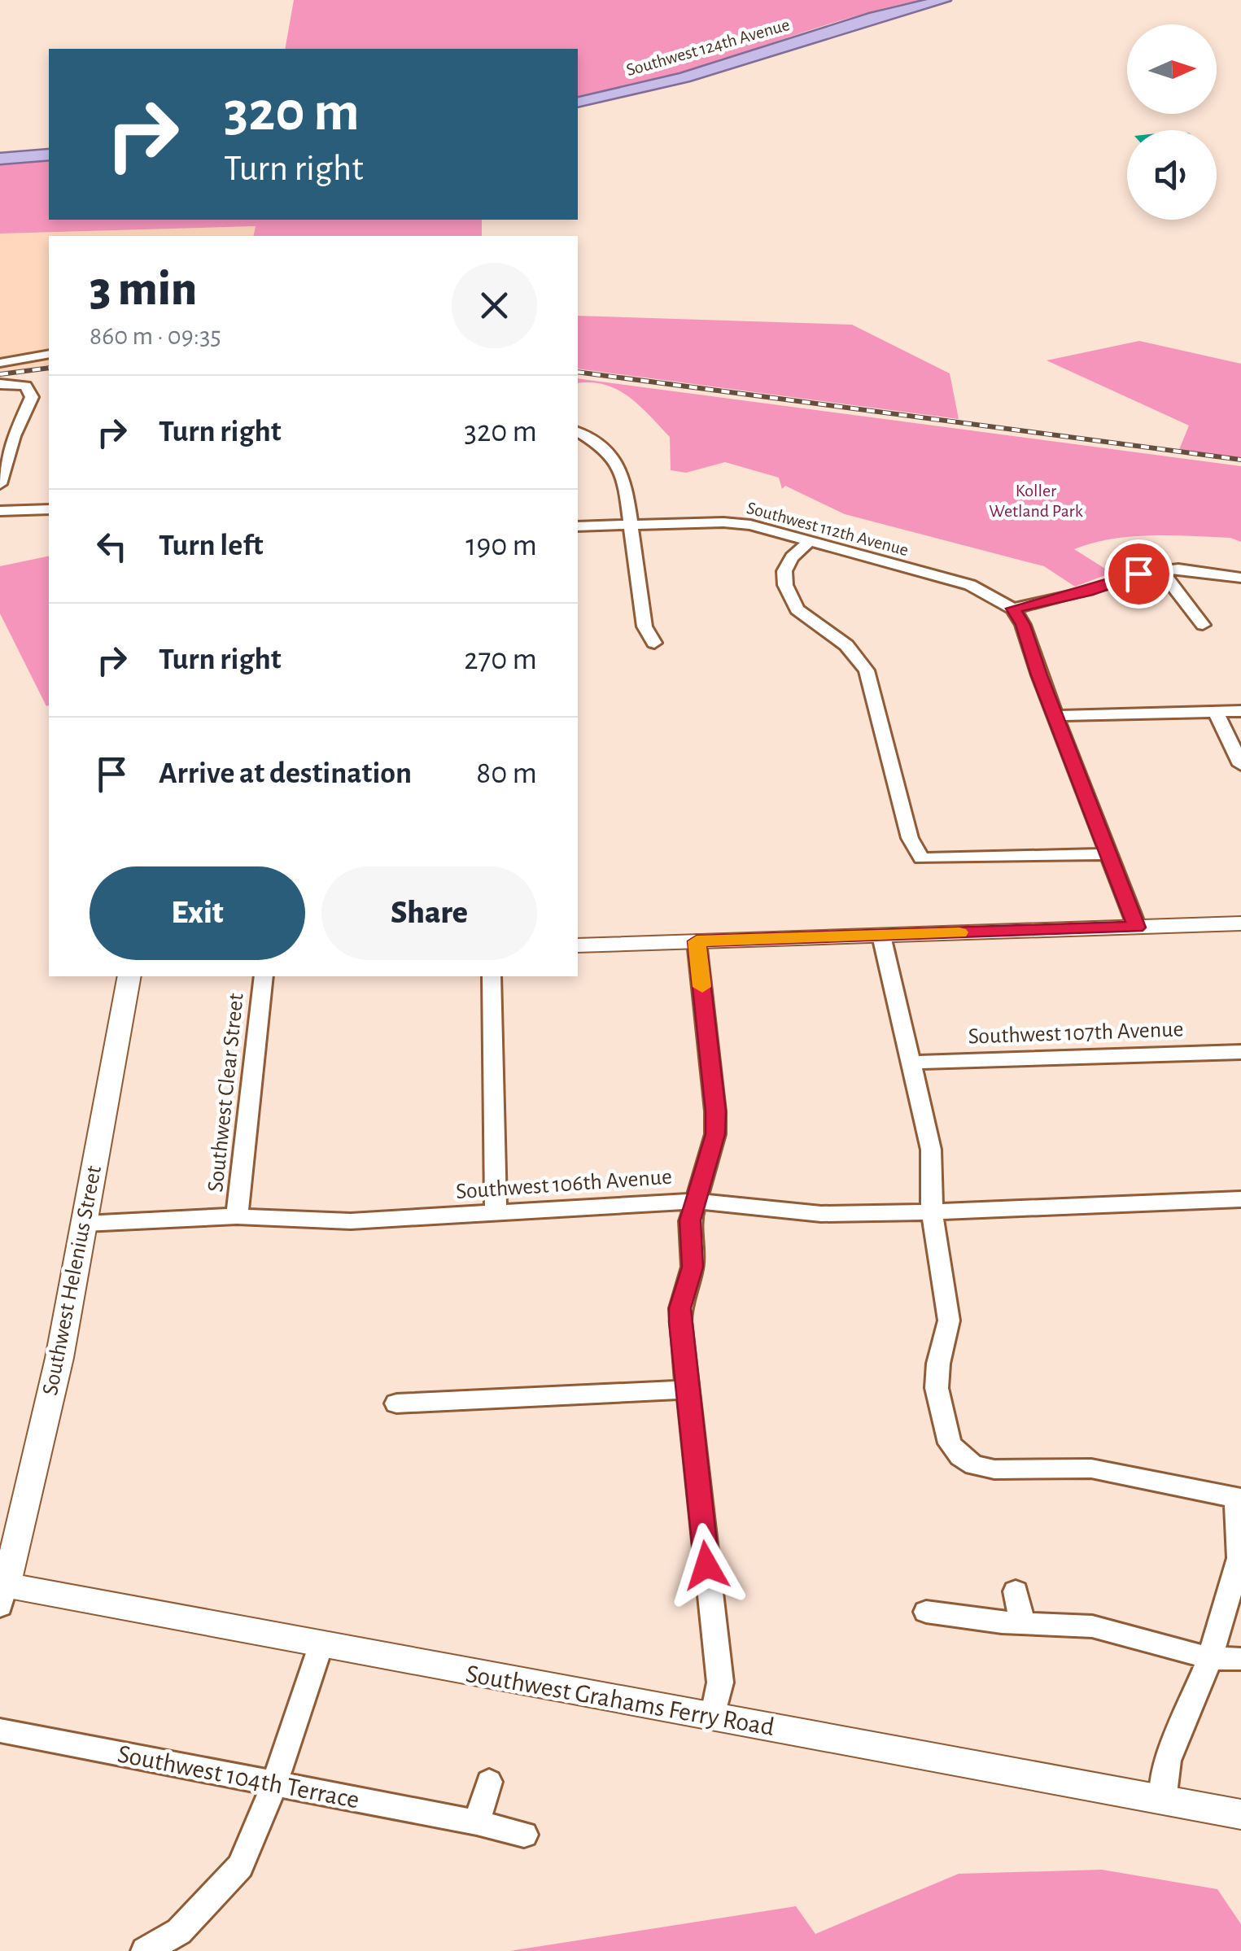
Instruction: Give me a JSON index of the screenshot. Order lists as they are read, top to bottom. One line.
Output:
{"streets":{"main road":["Southwest 124th Avenue"],"street":["Southwest 112th Avenue","Southwest 107th Avenue","Southwest Clear Street","Southwest 106th Avenue","Southwest Helenius Street","Southwest Grahams Ferry Road","Southwest 104th Terrace"]},"crossings":[["Southwest Clear Street","Southwest 106th Avenue"],["Southwest 106th Avenue","Southwest Helenius Street"],["Southwest Helenius Street","Southwest Grahams Ferry Road"]],"parks":["Koller Wetland Park"],"north":"right","page":{"turn":["320 m","Turn right"],"heading":["3 min","860 m · 09:35"],"list":[{"name":"Turn right","value":"320 m"},{"name":"Turn left","value":"190 m"},{"name":"Turn right","value":"270 m"},{"name":"Arrive at destination","value":"80 m"}],"buttons":["Exit","Share"]}}
